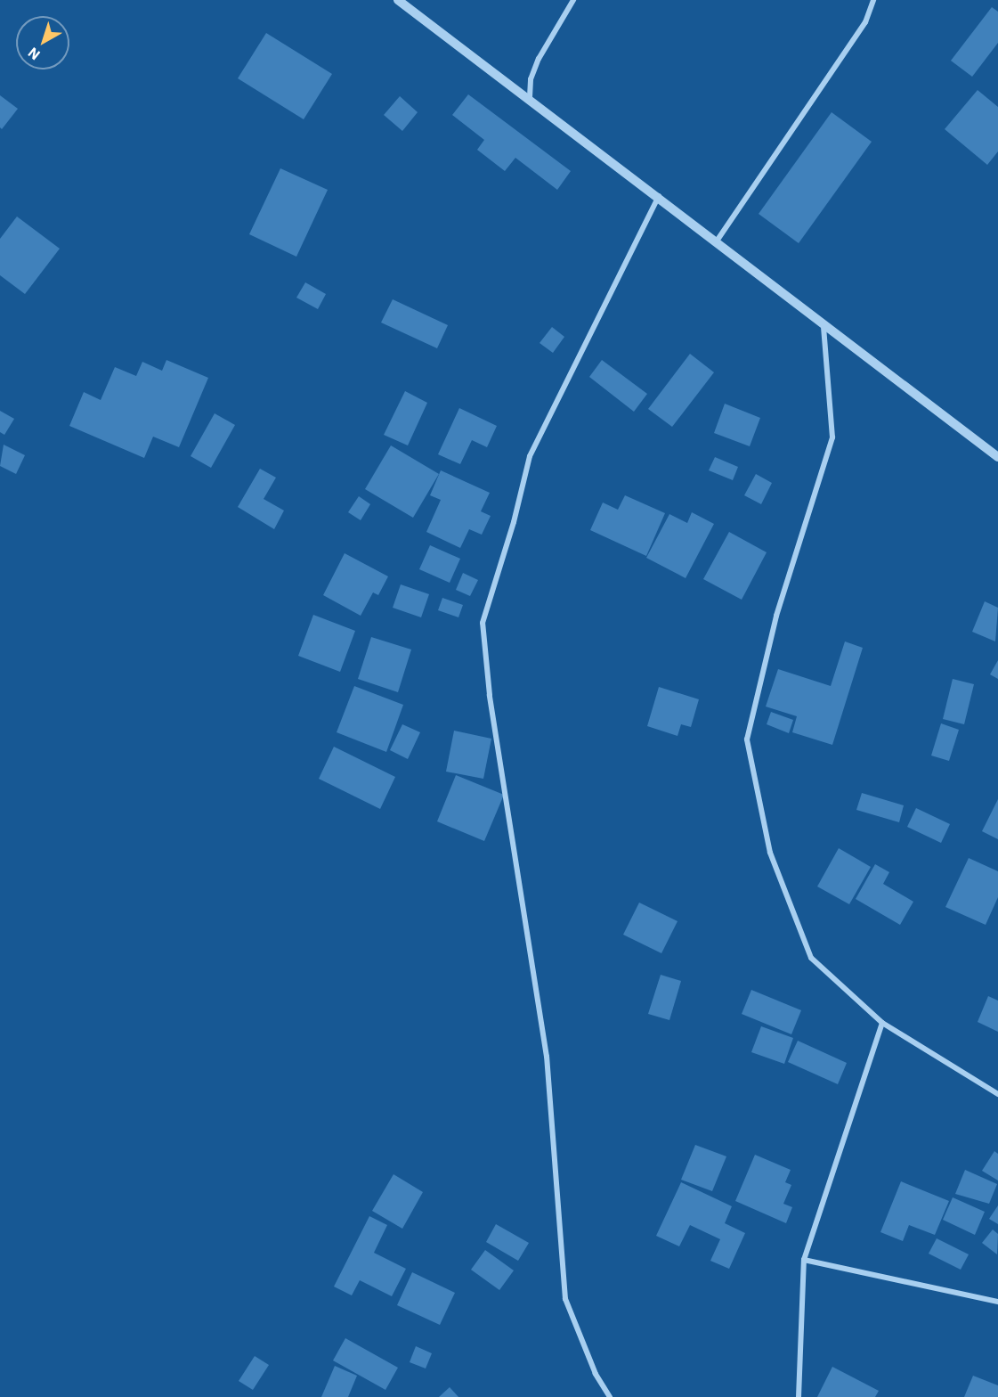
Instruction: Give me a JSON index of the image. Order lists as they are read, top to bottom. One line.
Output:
{"north":"bottom left"}
